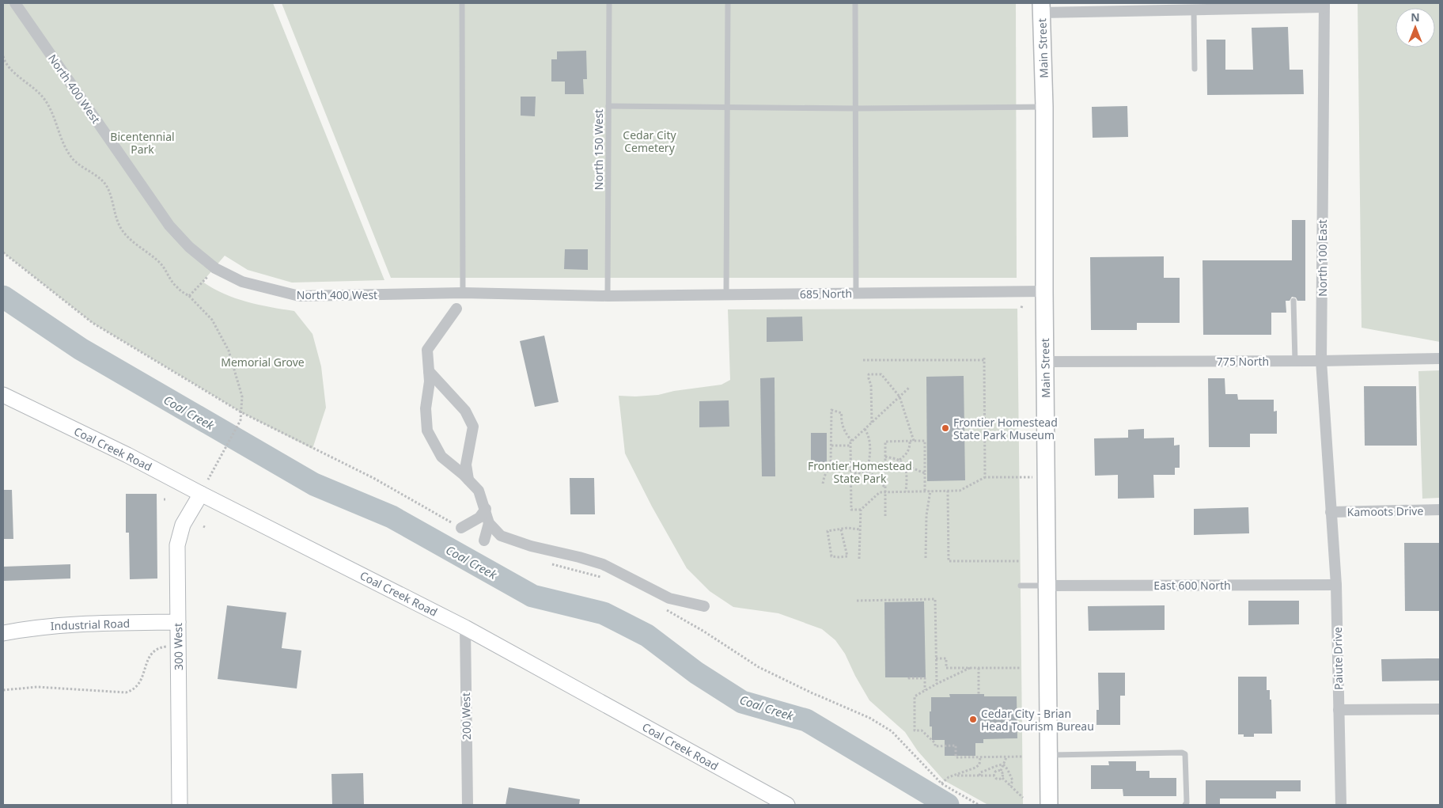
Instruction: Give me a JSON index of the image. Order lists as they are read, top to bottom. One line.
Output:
{"streets":{"main road":["Main Street","Coal Creek Road","Industrial Road","300 West"],"street":["North 400 West","North 100 East","685 North","775 North","Kamoots Drive","East 600 North","Paiute Drive","200 West"],"lane":["North 150 West"]},"crossings":[["Main Street","685 North"],["Main Street","775 North"],["Main Street","East 600 North"],["North 400 West","North 150 West"],["North 400 West","685 North"],["North 150 West","685 North"],["North 100 East","775 North"],["North 100 East","Kamoots Drive"],["North 100 East","Paiute Drive"],["Coal Creek Road","300 West"],["Coal Creek Road","200 West"],["Kamoots Drive","Paiute Drive"],["East 600 North","Paiute Drive"],["Industrial Road","300 West"]],"water":["Coal Creek"],"parks":["Cedar City Cemetery","Bicentennial Park","Memorial Grove","Frontier Homestead State Park"],"places":["Frontier Homestead State Park Museum","Cedar City - Brian Head Tourism Bureau"],"north":"top"}
